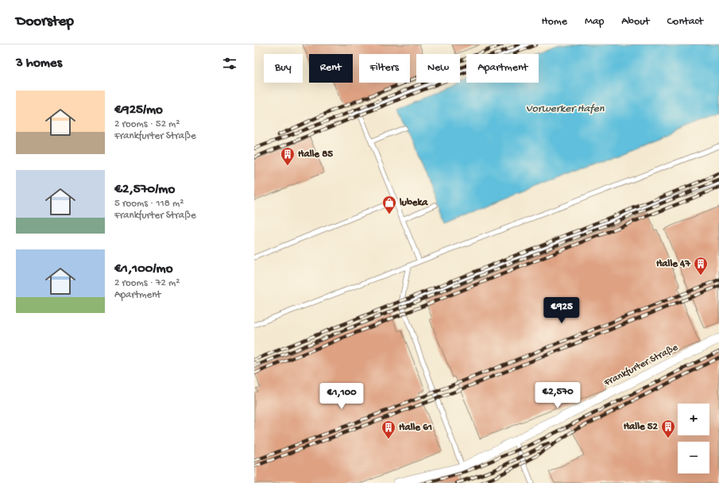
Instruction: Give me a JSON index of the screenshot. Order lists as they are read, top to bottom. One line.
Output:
{"streets":{"street":["Frankfurter Straße"]},"water":["Vorwerker Hafen"],"places":{"building":["Halle 85","Halle 47","Halle 52","Halle 61"],"shop":["lubeka"]},"page":{"header":"Doorstep","nav":["Home","Map","About","Contact"],"heading":"3 homes","chip":["Buy","Rent","Filters","New","Apartment"],"list":[{"name":"€925/mo","note":"2 rooms · 52 m² · Frankfurter Straße"},{"name":"€2,570/mo","note":"5 rooms · 118 m² · Frankfurter Straße"},{"name":"€1,100/mo","note":"2 rooms · 72 m² · Apartment"}],"price":["€925","€2,570","€1,100"],"map_buttons":["+","−"]}}
